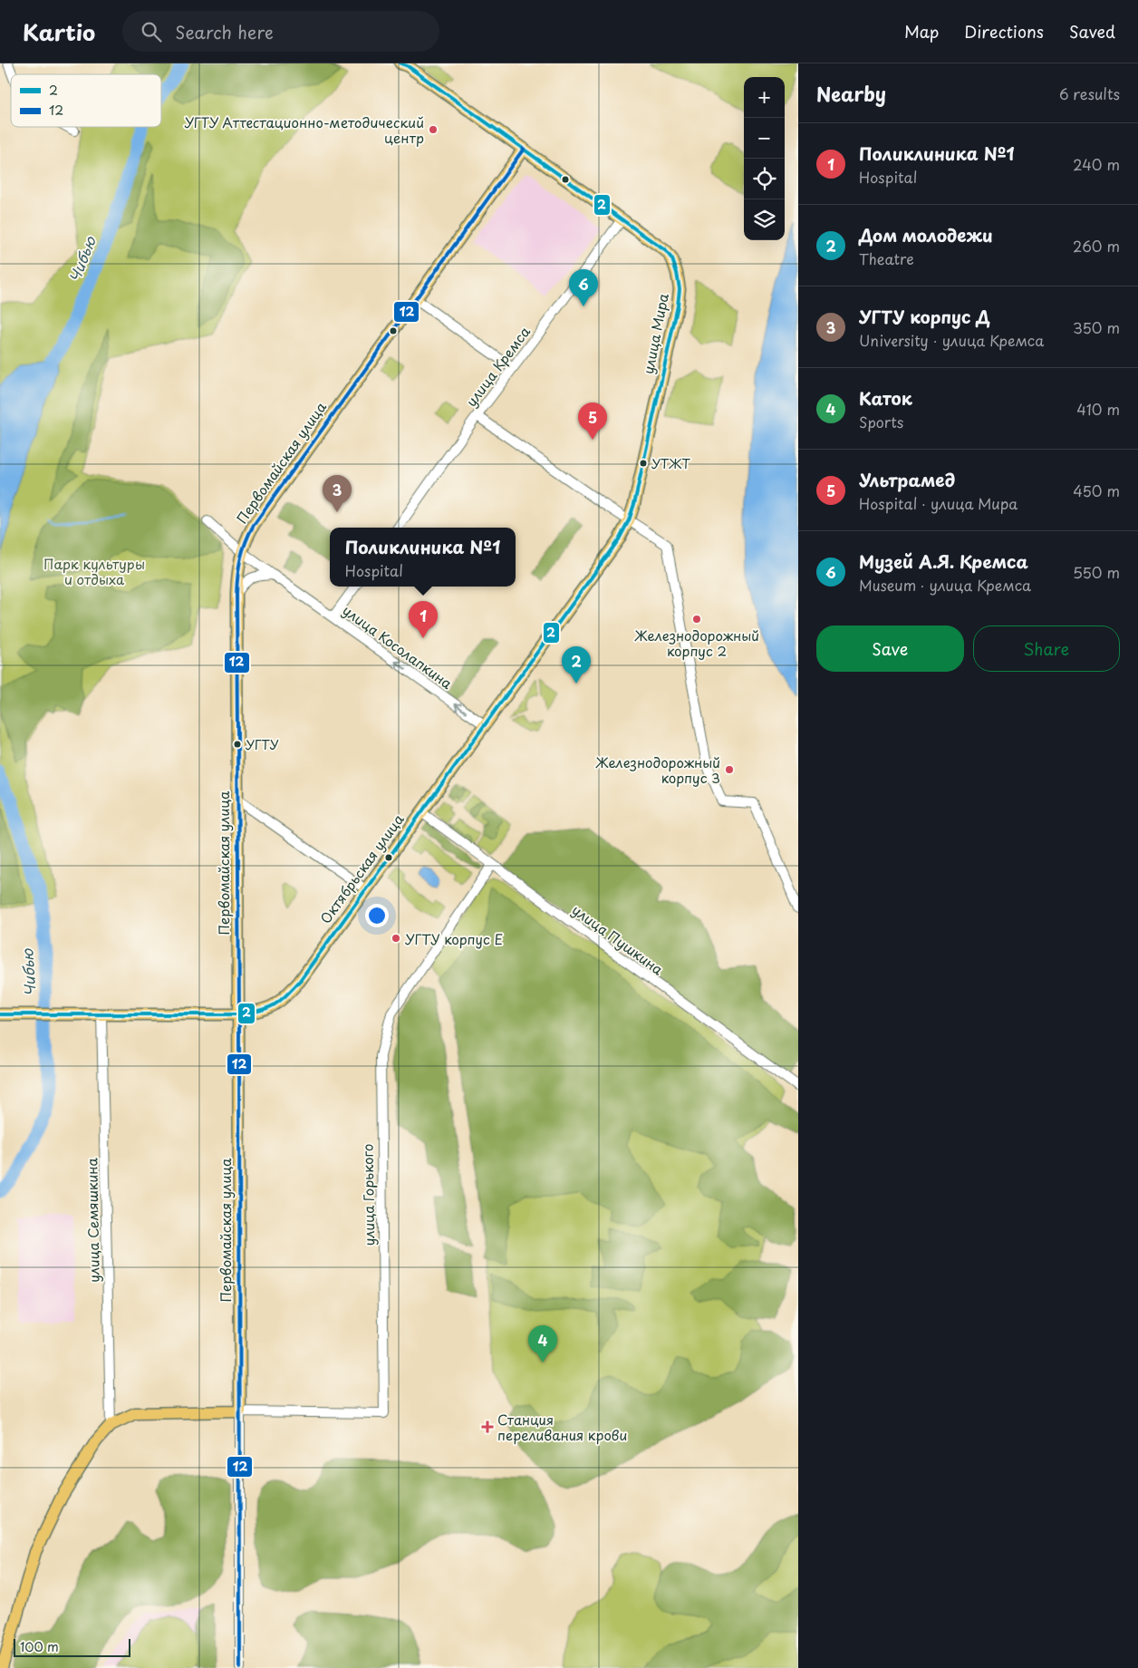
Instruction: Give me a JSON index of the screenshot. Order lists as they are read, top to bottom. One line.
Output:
{"streets":{"main road":["улица Мира","Первомайская улица","Октябрьская улица"],"street":["улица Кремса","улица Косолапкина","улица Пушкина","улица Горького","улица Семяшкина"]},"crossings":[["улица Мира","улица Кремса"],["улица Мира","Первомайская улица"],["улица Мира","Октябрьская улица"],["Первомайская улица","улица Косолапкина"],["Первомайская улица","Октябрьская улица"],["Первомайская улица","улица Горького"],["улица Косолапкина","Октябрьская улица"],["Октябрьская улица","улица Пушкина"],["Октябрьская улица","улица Семяшкина"],["улица Пушкина","улица Горького"]],"one_way":["улица Косолапкина"],"water":["Чибью"],"parks":["Парк культуры и отдыха"],"places":{"other":["УГТУ Аттестационно-методический центр","УТЖТ","Железнодорожный корпус 2","УГТУ","Железнодорожный корпус 3","УГТУ корпус Е"],"health":["Станция переливания крови"]},"lines":["transit line 2","transit line 12"],"legend":["2","12"],"scale_bar":"100 m","page":{"header":"Kartio","search":"Search here","nav":["Map","Directions","Saved"],"heading":["Nearby","6 results"],"map_buttons":["+","−"],"list":[{"mark":"1","name":"Поликлиника №1","note":"Hospital","value":"240 m"},{"mark":"2","name":"Дом молодежи","note":"Theatre","value":"260 m"},{"mark":"3","name":"УГТУ корпус Д","note":"University · улица Кремса","value":"350 m"},{"mark":"4","name":"Каток","note":"Sports","value":"410 m"},{"mark":"5","name":"Ультрамед","note":"Hospital · улица Мира","value":"450 m"},{"mark":"6","name":"Музей А.Я. Кремса","note":"Museum · улица Кремса","value":"550 m"}],"pins":["6","5","3","1","2","4"],"popup":["Поликлиника №1","Hospital"],"buttons":["Save","Share"],"scale":"100 m"}}
